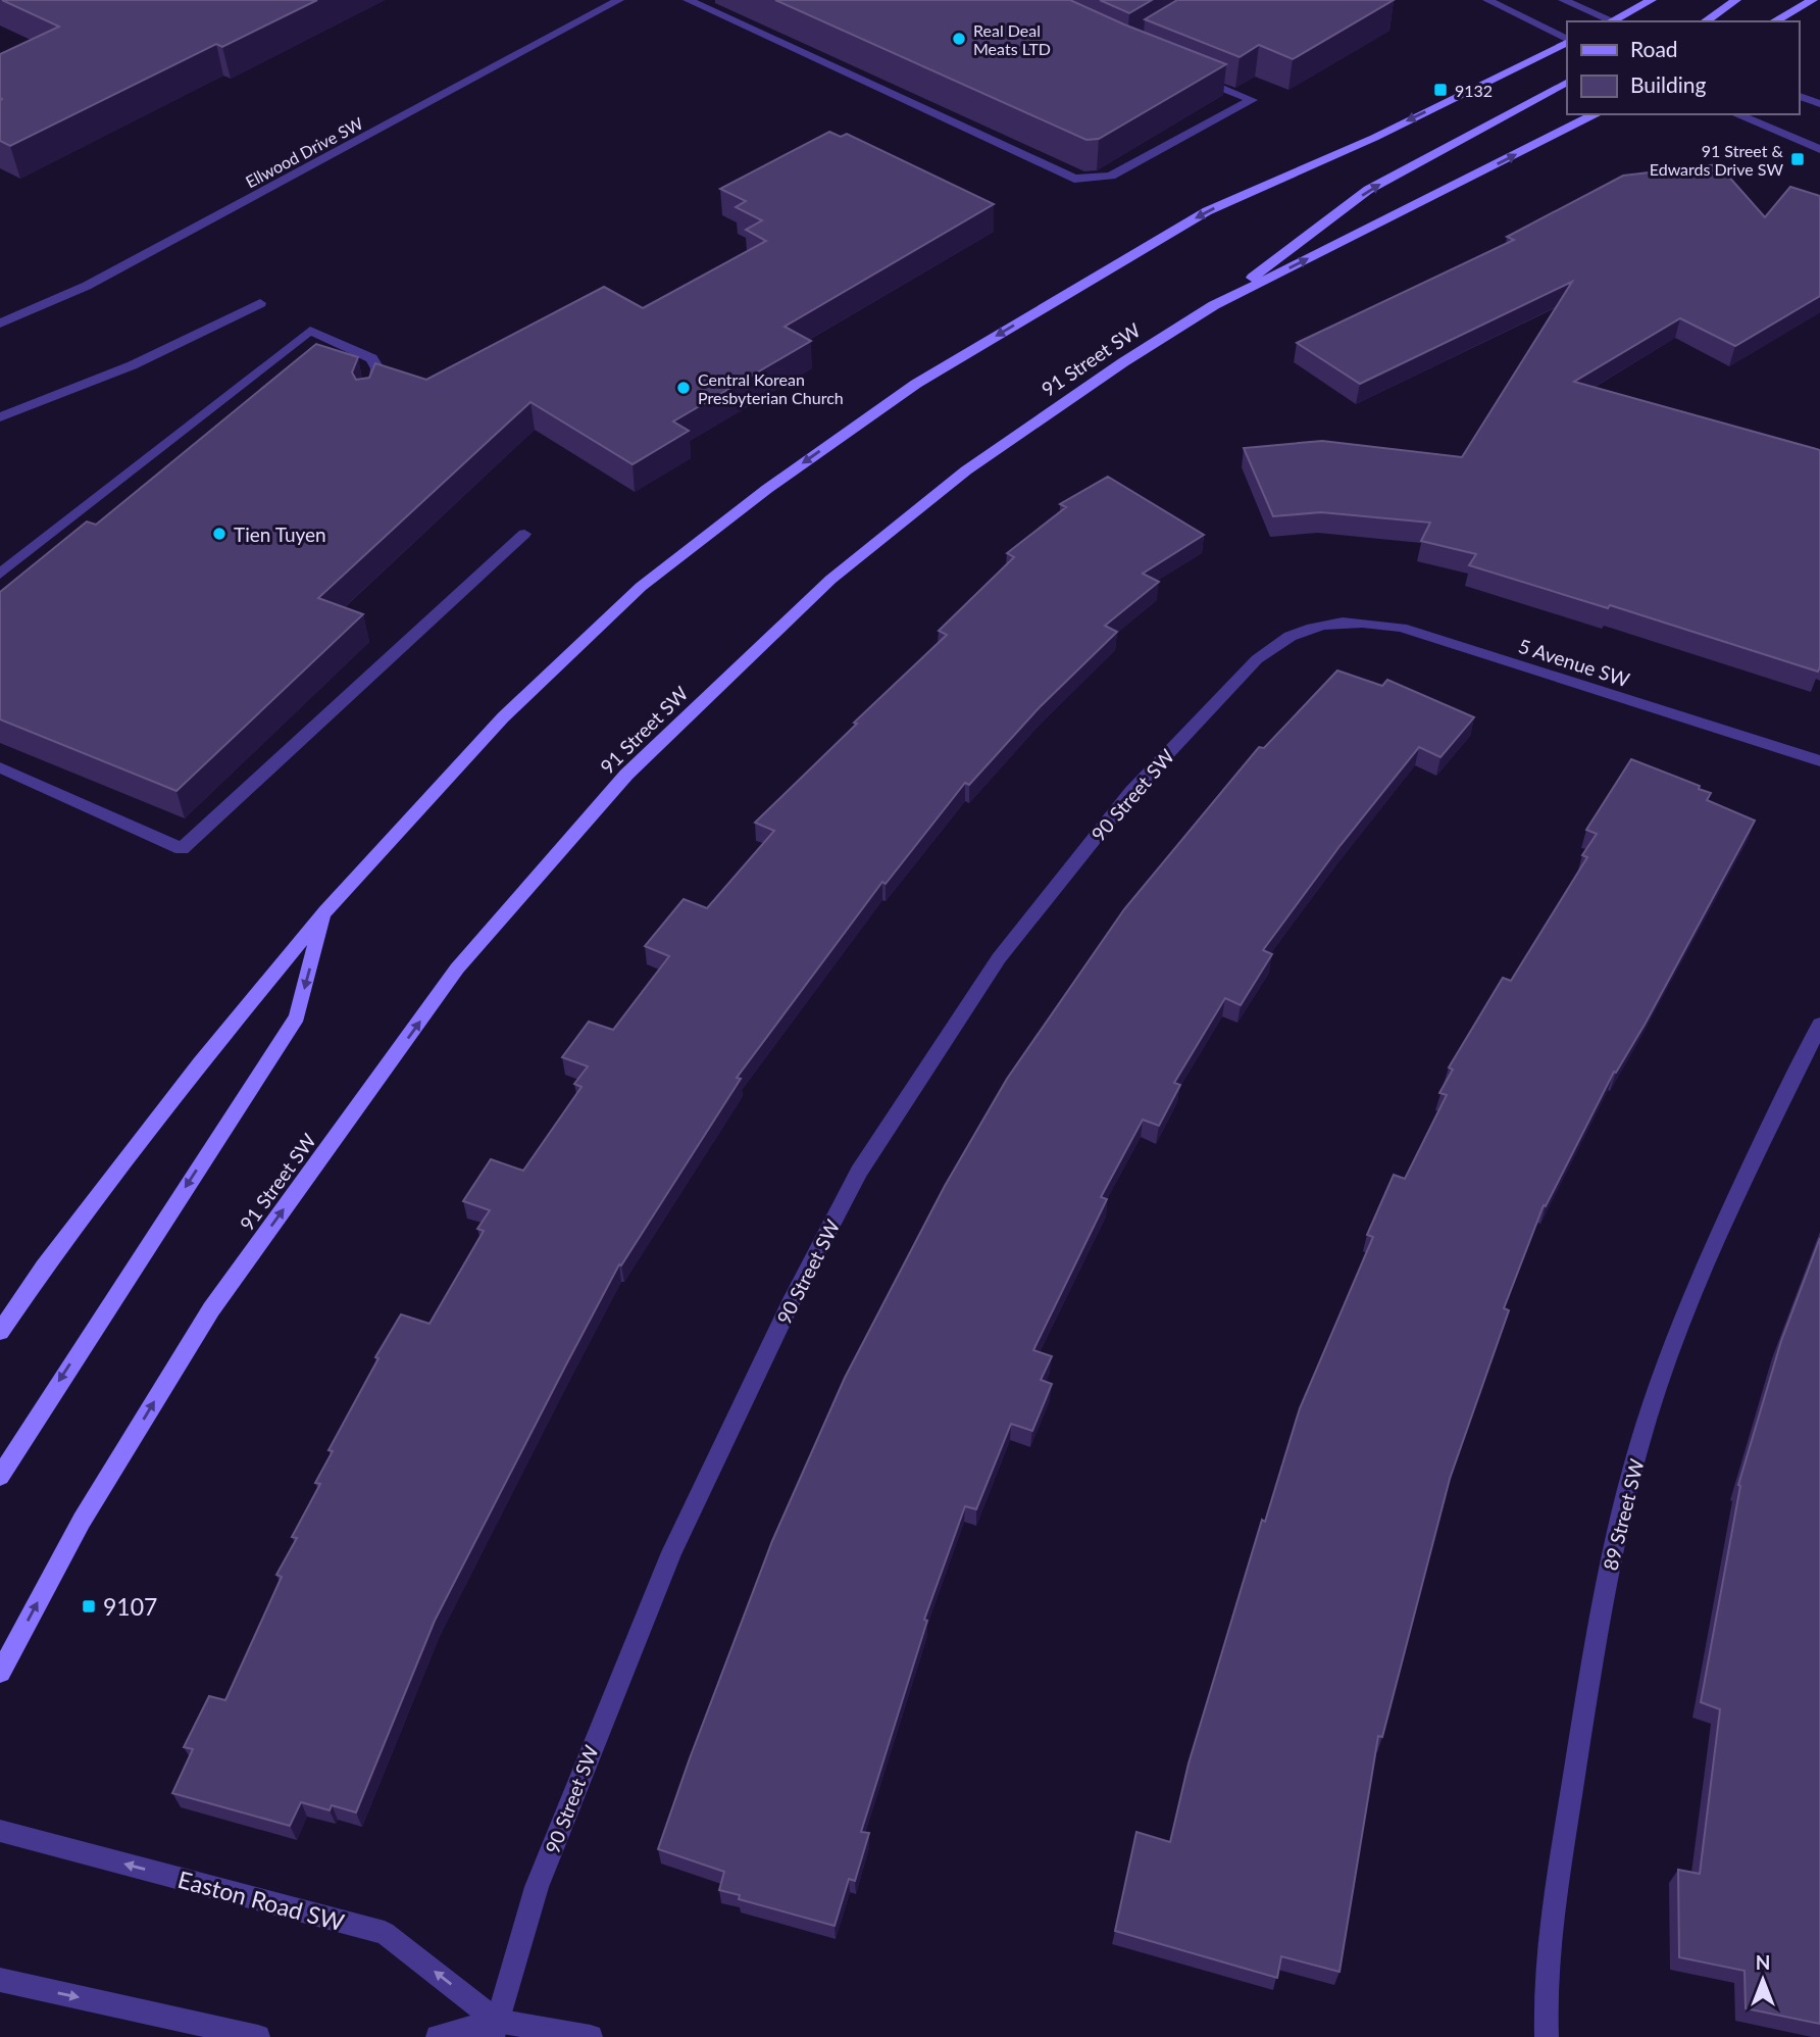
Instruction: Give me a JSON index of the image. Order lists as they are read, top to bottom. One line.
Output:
{"streets":{"main road":["91 Street SW"],"street":["Ellwood Drive SW","5 Avenue SW","90 Street SW","89 Street SW","Easton Road SW"]},"crossings":[["5 Avenue SW","90 Street SW"],["90 Street SW","Easton Road SW"]],"places":{"other":["Real Deal Meats LTD","Central Korean Presbyterian Church","Tien Tuyen"],"transit":["9132","91 Street & Edwards Drive SW","9107"]},"legend":["Road","Building"],"north":"top"}
